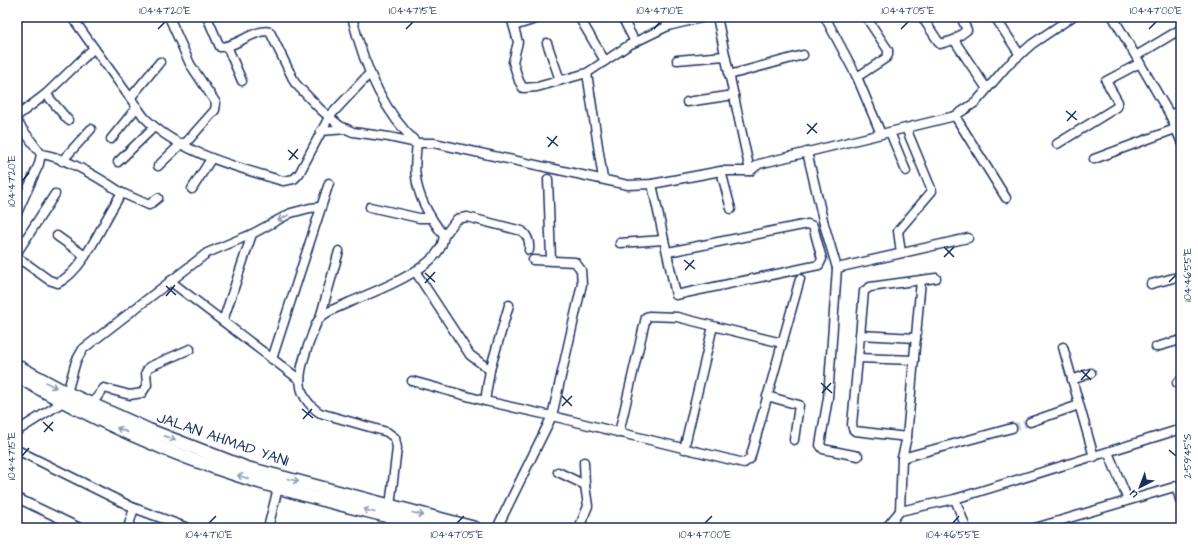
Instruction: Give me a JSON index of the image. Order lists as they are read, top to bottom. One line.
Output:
{"streets":{"highway":["JALAN AHMAD YANI"]},"north":"bottom left","coordinates":["104°47'20\"E","104°47'15\"E","104°47'10\"E","104°47'05\"E","104°47'00\"E","104°46'55\"E","2°59'45\"S"]}
